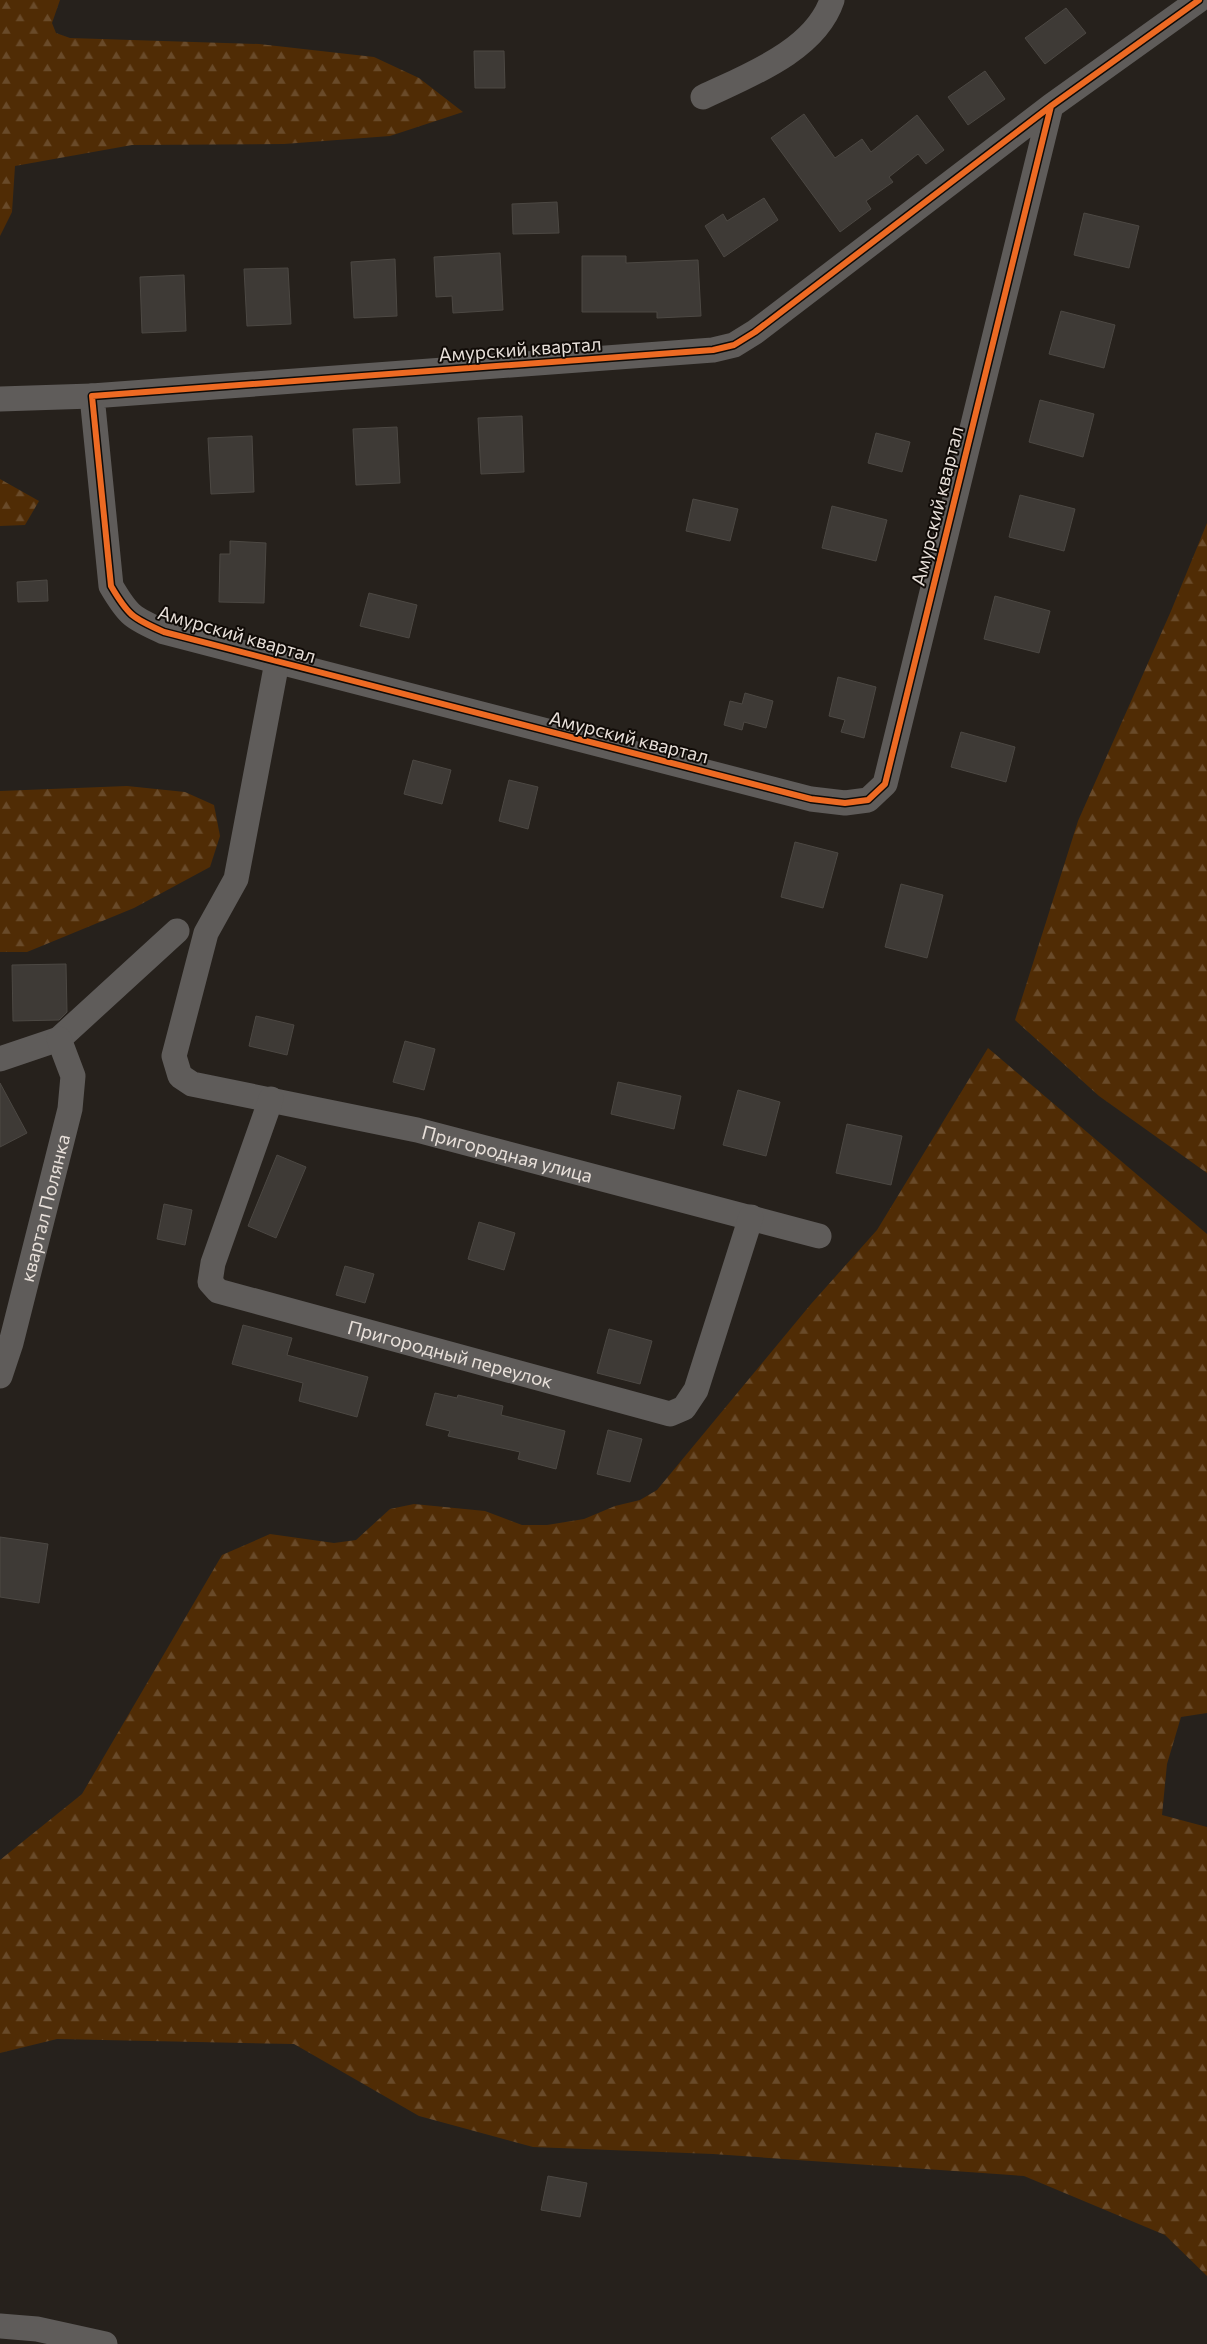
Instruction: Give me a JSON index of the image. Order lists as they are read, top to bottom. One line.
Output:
{"streets":{"street":["Амурский квартал","Пригородная улица","квартал Полянка","Пригородный переулок"]},"crossings":[["Амурский квартал","Пригородная улица"],["Пригородная улица","Пригородный переулок"]]}
